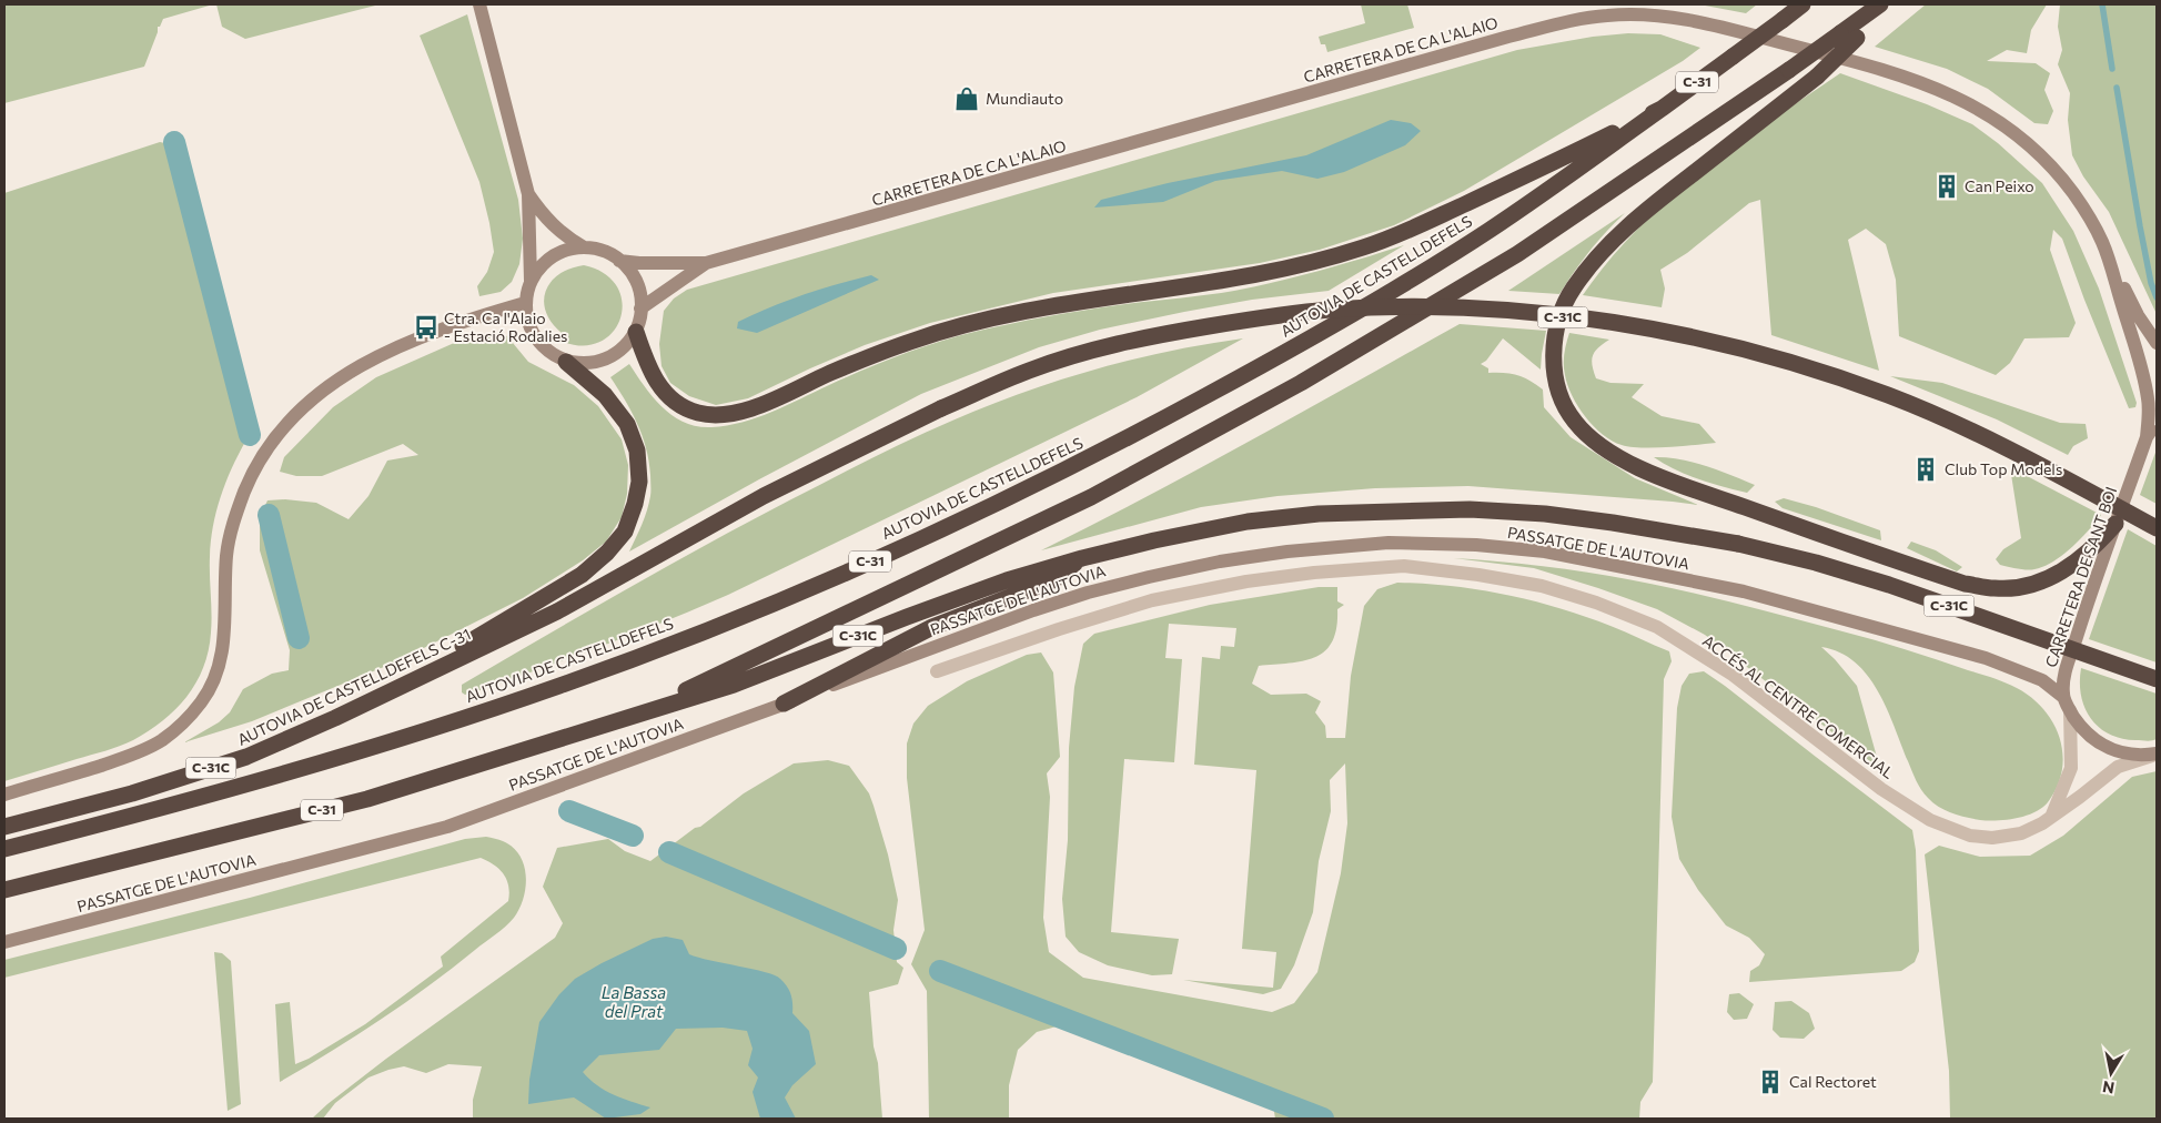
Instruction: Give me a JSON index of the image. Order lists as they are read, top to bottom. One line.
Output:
{"streets":{"highway":["C-31","AUTOVIA DE CASTELLDEFELS","C-31C","AUTOVIA DE CASTELLDEFELS C-31"],"street":["CARRETERA DE CA L'ALAIO","PASSATGE DE L'AUTOVIA","CARRETERA DE SANT BOI","ACCÉS AL CENTRE COMERCIAL"]},"crossings":[["CARRETERA DE CA L'ALAIO","CARRETERA DE SANT BOI"],["C-31","AUTOVIA DE CASTELLDEFELS"],["C-31","C-31C"],["PASSATGE DE L'AUTOVIA","CARRETERA DE SANT BOI"]],"water":["La Bassa del Prat"],"places":{"shop":["Mundiauto"],"building":["Can Peixo","Club Top Models","Cal Rectoret"],"bus stop":["Ctra. Ca l'Alaio - Estació Rodalies"]},"north":"bottom"}
